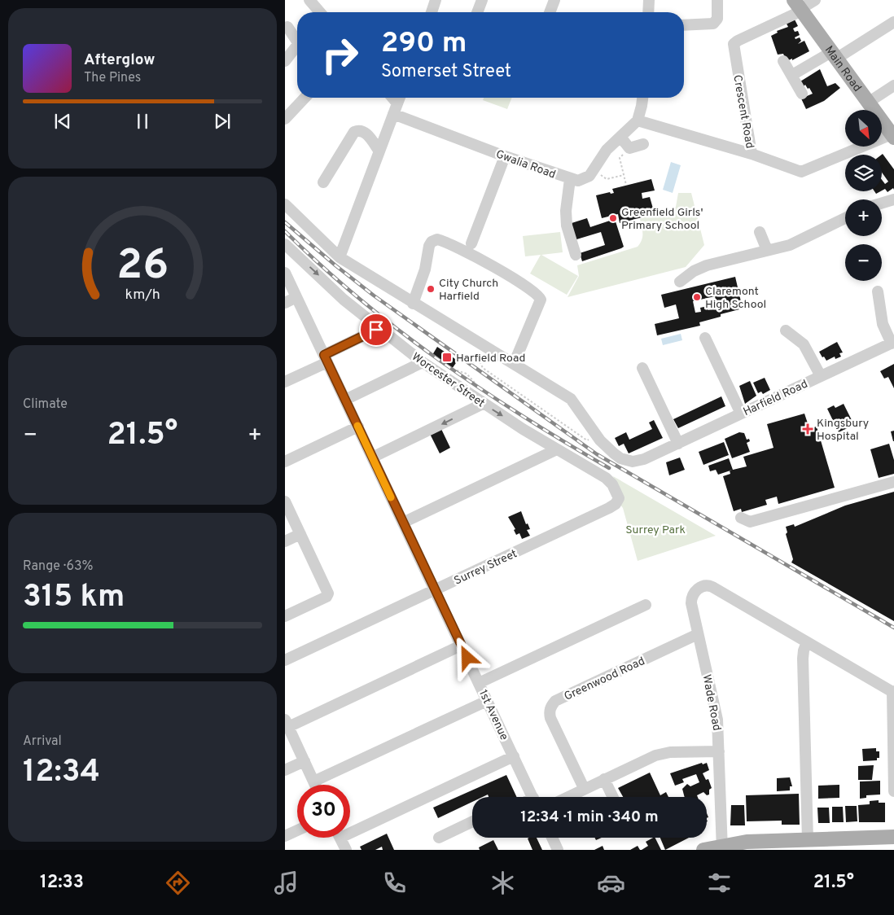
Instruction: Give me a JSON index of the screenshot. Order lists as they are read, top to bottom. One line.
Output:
{"streets":{"main road":["Main Road"],"street":["Crescent Road","Gwalia Road","Worcester Street","Harfield Road","Surrey Street","Greenwood Road","Wade Road","1st Avenue"]},"crossings":[["Main Road","Crescent Road"],["Worcester Street","Surrey Street"],["Surrey Street","1st Avenue"],["Greenwood Road","Wade Road"]],"one_way":["Worcester Street"],"parks":["Surrey Park"],"places":{"other":["Greenfield Girls' Primary School","City Church Harfield","Claremont High School"],"transit":["Harfield Road"],"health":["Kingsbury Hospital"]},"north":"bottom right","page":{"turn":["290 m","Somerset Street"],"song":["Afterglow","The Pines"],"map_buttons":["+","−"],"tile":["Climate",["Range · 63%","315 km"],["Arrival","12:34"]],"heat":["−","21.5°","+"],"limit":"30","trip":"12:34 · 1 min · 340 m","tabs":["12:33","21.5°"],"gauge":["26","km/h"]}}
